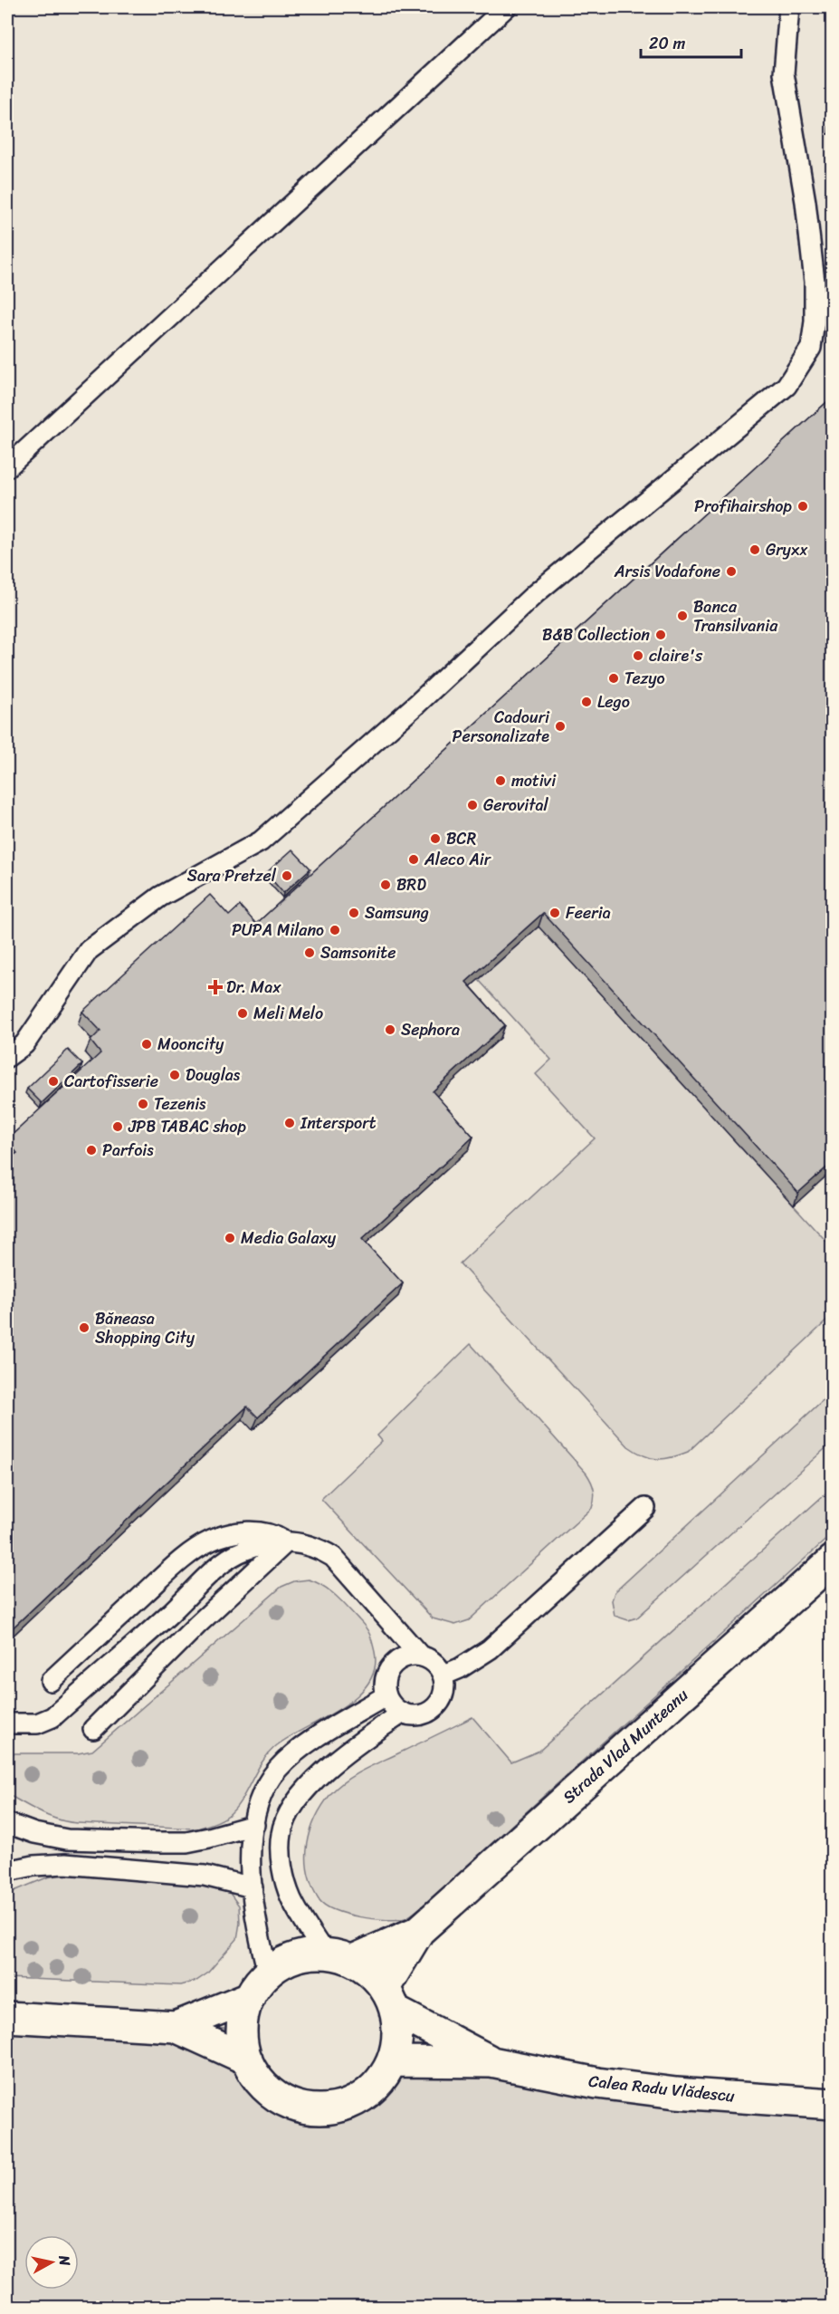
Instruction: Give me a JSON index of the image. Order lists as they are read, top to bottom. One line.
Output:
{"streets":{"street":["Strada Vlad Munteanu","Calea Radu Vlădescu"]},"crossings":[["Strada Vlad Munteanu","Calea Radu Vlădescu"]],"places":{"other":["Profihairshop","Gryxx","Arsis Vodafone","Banca Transilvania","B&B Collection","claire's","Tezyo","Lego","Cadouri Personalizate","motivi","Gerovital","BCR","Aleco Air","Sara Pretzel","BRD","Samsung","Feeria","PUPA Milano","Samsonite","Meli Melo","Sephora","Mooncity","Douglas","Cartofisserie","Tezenis","Intersport","JPB TABAC shop","Parfois","Media Galaxy","Băneasa Shopping City"],"health":["Dr. Max"]},"scale_bar":"20 m","north":"right"}
